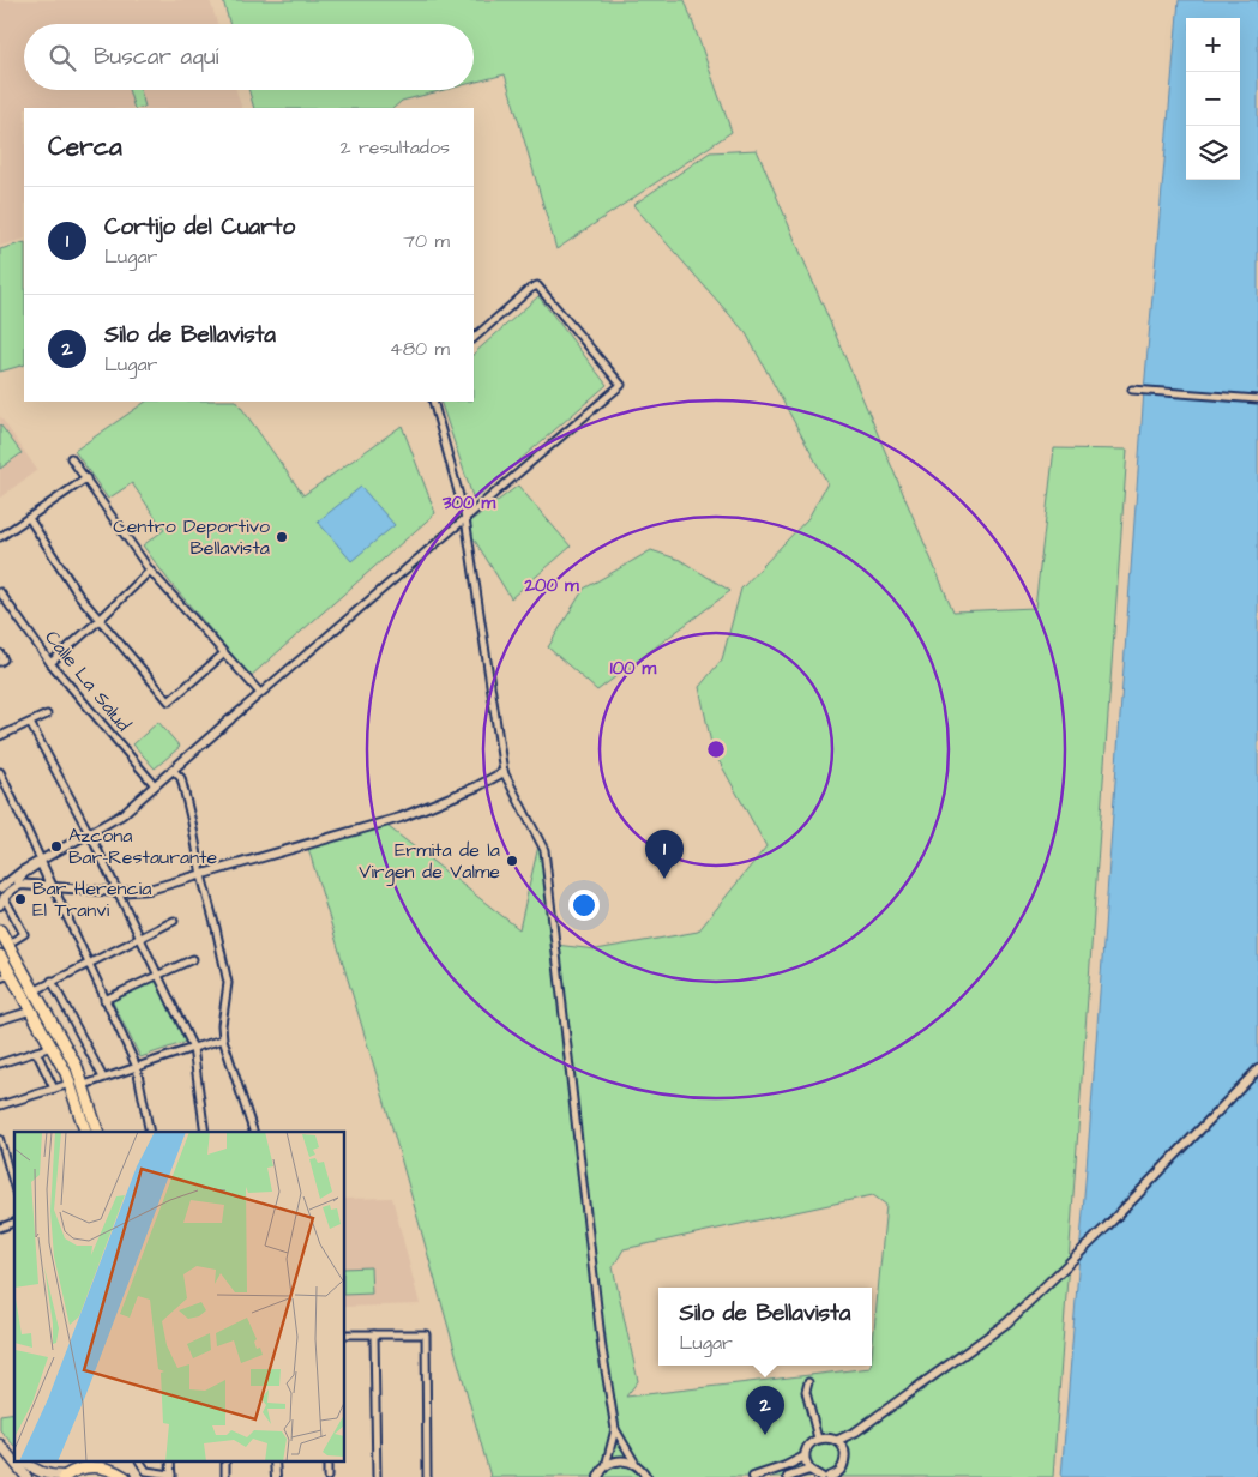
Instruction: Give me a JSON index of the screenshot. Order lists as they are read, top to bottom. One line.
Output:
{"streets":{"street":["Calle La Salud"]},"places":["Centro Deportivo Bellavista","Azcona Bar-Restaurante","Ermita de la Virgen de Valme","Bar Herencia El Tranvi"],"page":{"map_buttons":["+","−"],"search":"Buscar aquí","heading":["Cerca","2 resultados"],"list":[{"mark":"1","name":"Cortijo del Cuarto","note":"Lugar","value":"70 m"},{"mark":"2","name":"Silo de Bellavista","note":"Lugar","value":"480 m"}],"pins":["1","2"],"popup":["Silo de Bellavista","Lugar"]},"rings":["300 m","200 m","100 m"]}
